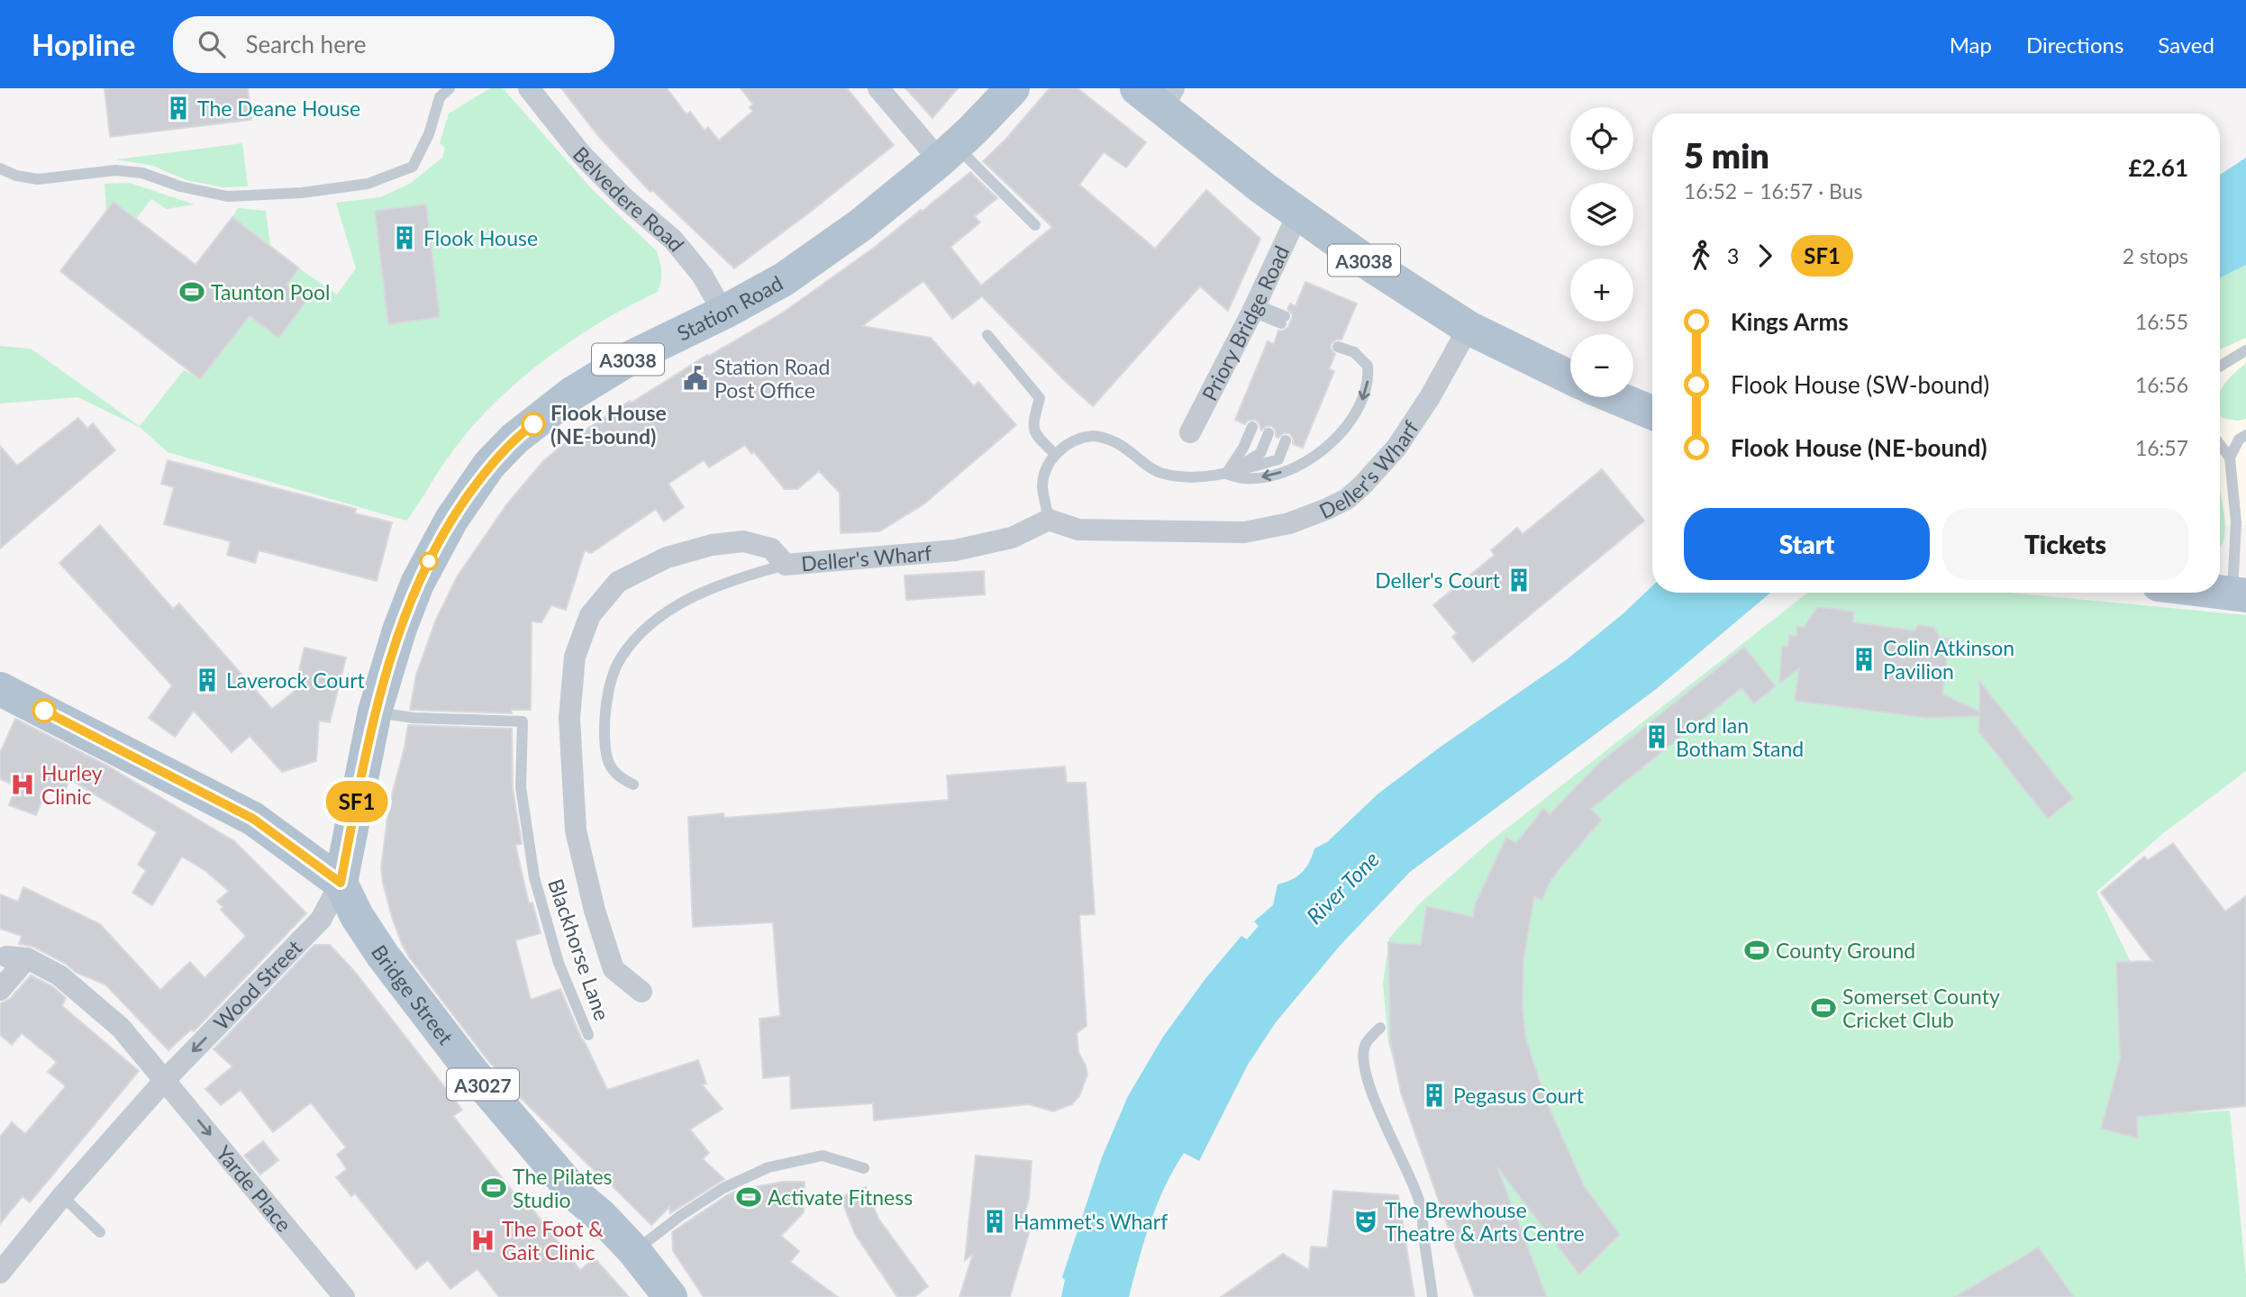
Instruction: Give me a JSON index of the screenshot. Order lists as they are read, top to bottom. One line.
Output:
{"streets":{"main road":["A3038","Station Road","Bridge Street","A3027"],"street":["Belvedere Road","Priory Bridge Road","Deller's Wharf","Wood Street","Yarde Place"],"lane":["Blackhorse Lane"]},"crossings":[["Belvedere Road","Station Road"],["A3038","Priory Bridge Road"],["A3038","Deller's Wharf"],["Station Road","Blackhorse Lane"],["Station Road","Wood Street"],["Station Road","Bridge Street"],["Station Road","A3027"],["Wood Street","Bridge Street"],["Wood Street","A3027"],["Wood Street","Yarde Place"],["Bridge Street","A3027"]],"one_way":["Wood Street","Yarde Place"],"water":["River Tone"],"places":{"building":["The Deane House","Flook House","Deller's Court","Colin Atkinson Pavilion","Laverock Court","Lord Ian Botham Stand","Pegasus Court","Hammet's Wharf"],"sports":["Taunton Pool","County Ground","Somerset County Cricket Club","The Pilates Studio","Activate Fitness"],"public building":["Station Road Post Office"],"other":["Flook House (NE-bound)"],"hospital":["Hurley Clinic","The Foot & Gait Clinic"],"theatre":["The Brewhouse Theatre & Arts Centre"]},"lines":["bus line SF1"],"page":{"header":"Hopline","search":"Search here","nav":["Map","Directions","Saved"],"on_map":"SF1","map_buttons":["+","−"],"heading":["5 min","16:52 – 16:57 · Bus","£2.61"],"legs":["3","SF1","2 stops"],"list":[{"name":"Kings Arms","value":"16:55"},{"name":"Flook House (SW-bound)","value":"16:56"},{"name":"Flook House (NE-bound)","value":"16:57"}],"buttons":["Start","Tickets"]}}
